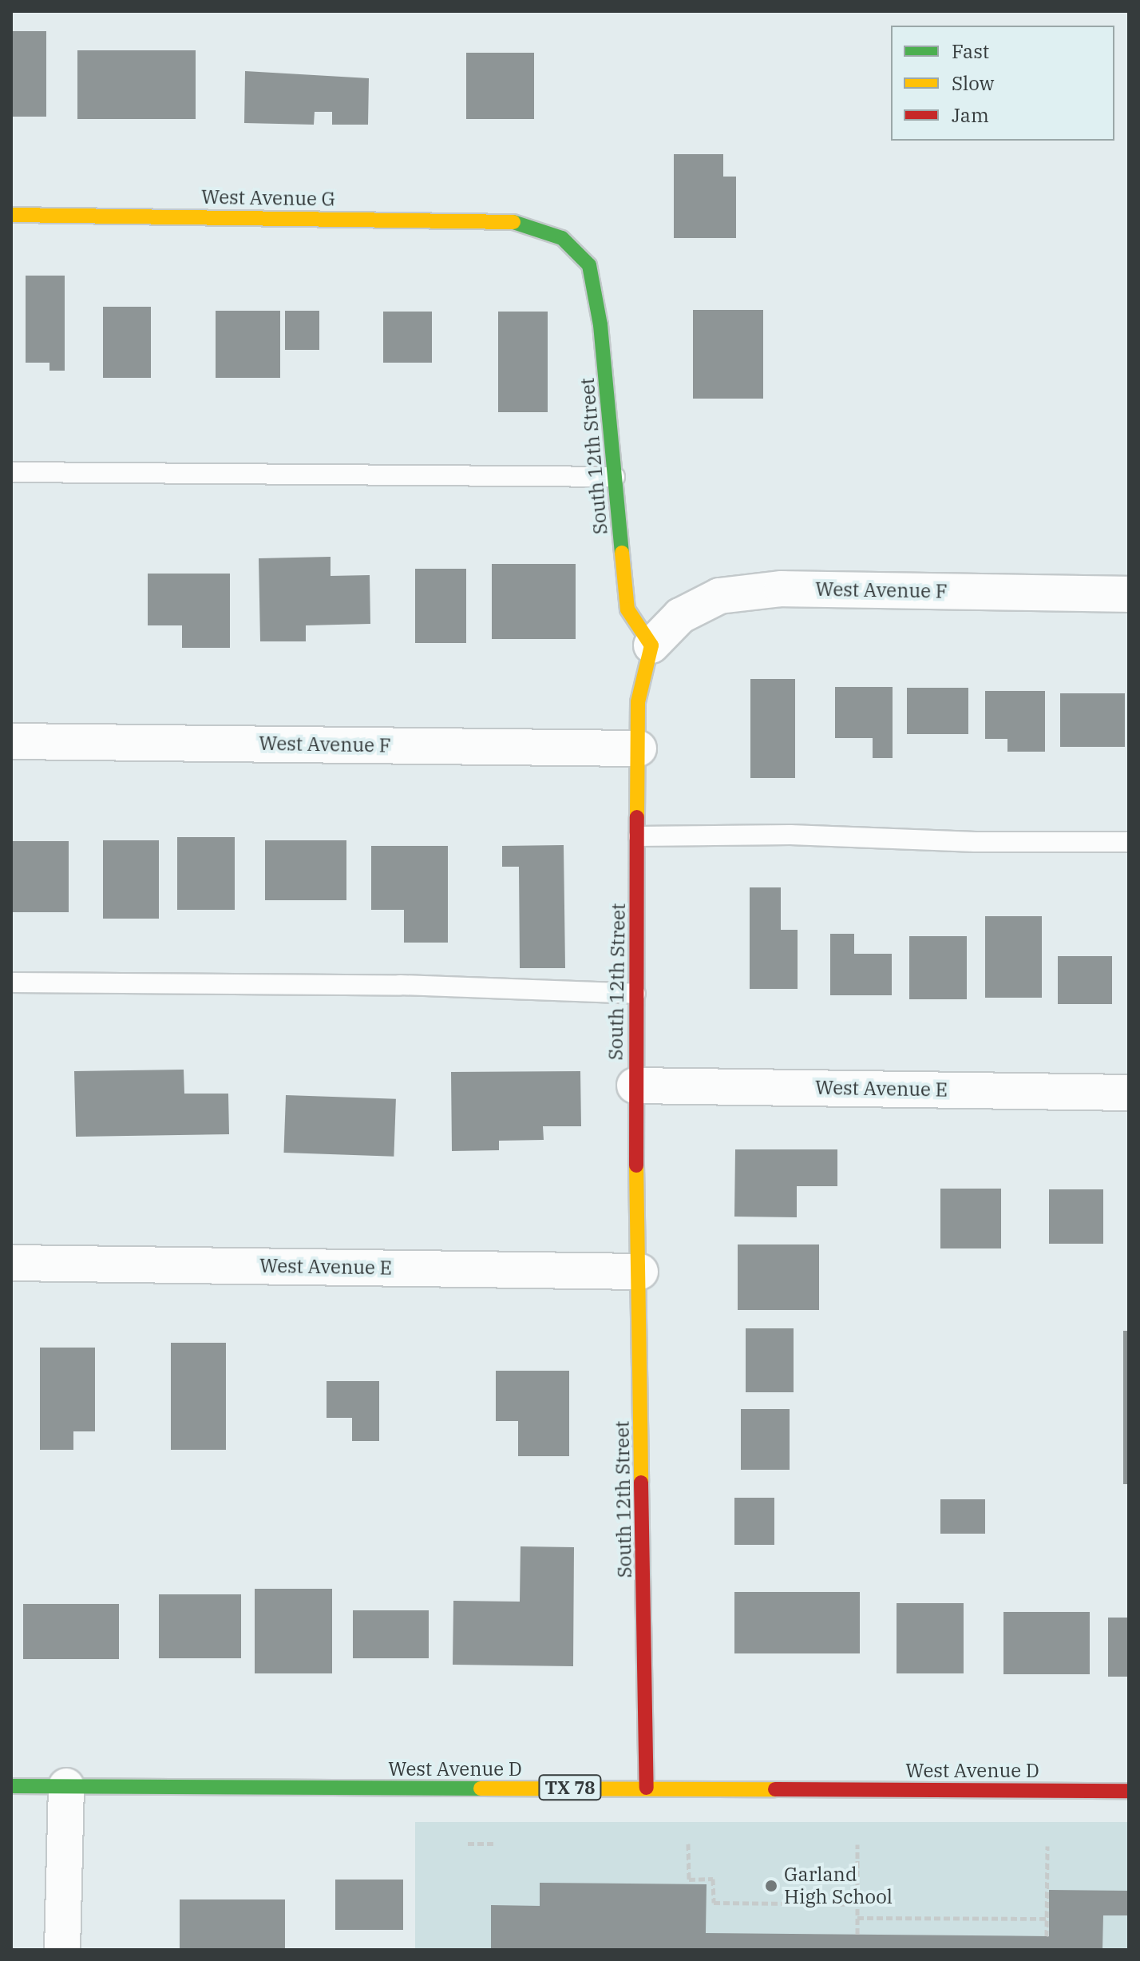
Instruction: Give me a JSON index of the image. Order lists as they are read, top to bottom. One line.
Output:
{"streets":{"street":["West Avenue G","South 12th Street","West Avenue F","West Avenue E","West Avenue D","TX 78"]},"crossings":[["West Avenue G","South 12th Street"],["South 12th Street","West Avenue F"],["South 12th Street","West Avenue E"],["South 12th Street","West Avenue D"]],"places":["Garland High School"],"legend":["Fast","Slow","Jam"]}
